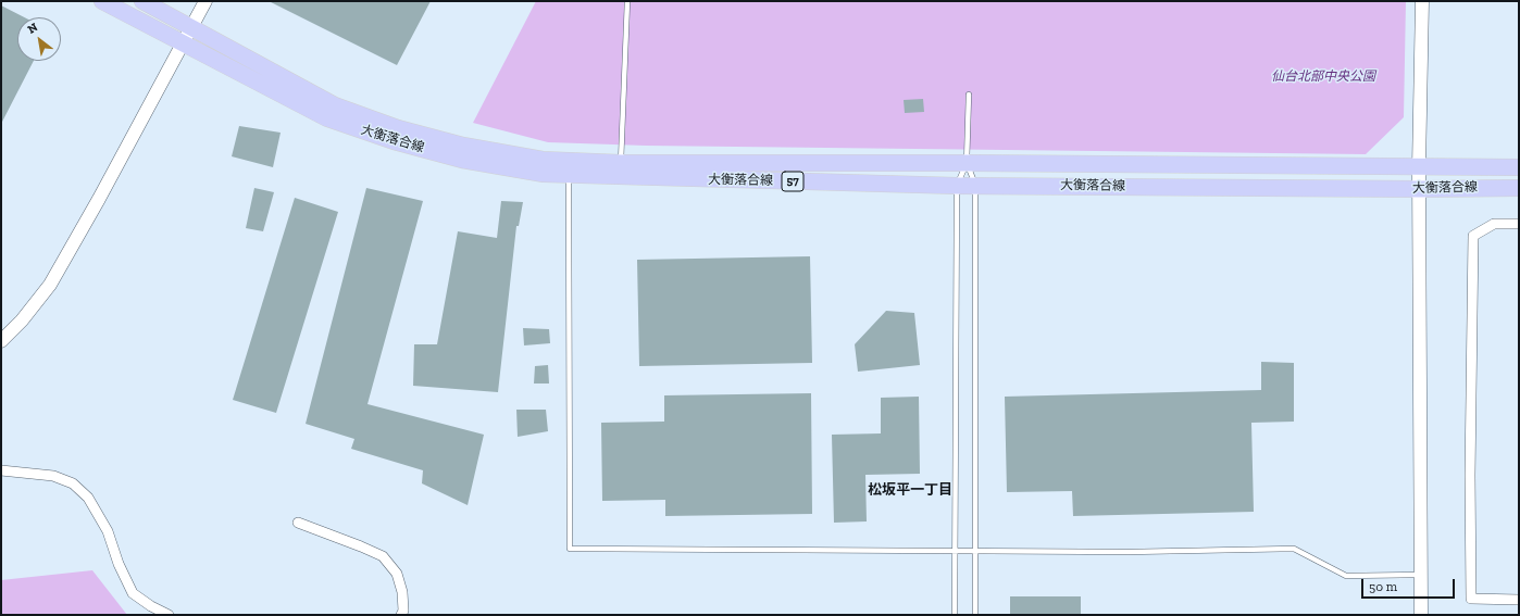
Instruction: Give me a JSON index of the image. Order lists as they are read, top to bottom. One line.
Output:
{"streets":{"main road":["大衡落合線","57"]},"districts":["松坂平一丁目"],"parks":["仙台北部中央公園"],"scale_bar":"50 m","north":"top left"}
